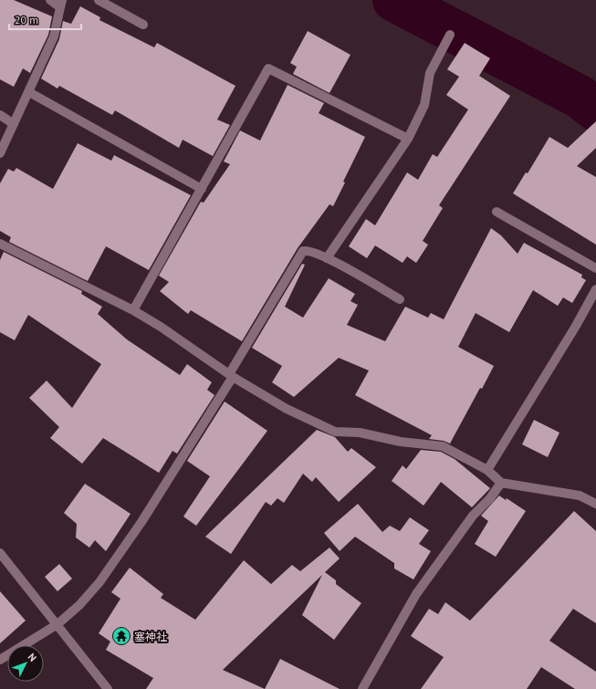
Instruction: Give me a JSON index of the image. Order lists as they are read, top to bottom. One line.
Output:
{"places":{"temple":["塞神社"]},"scale_bar":"20 m","north":"top right"}
